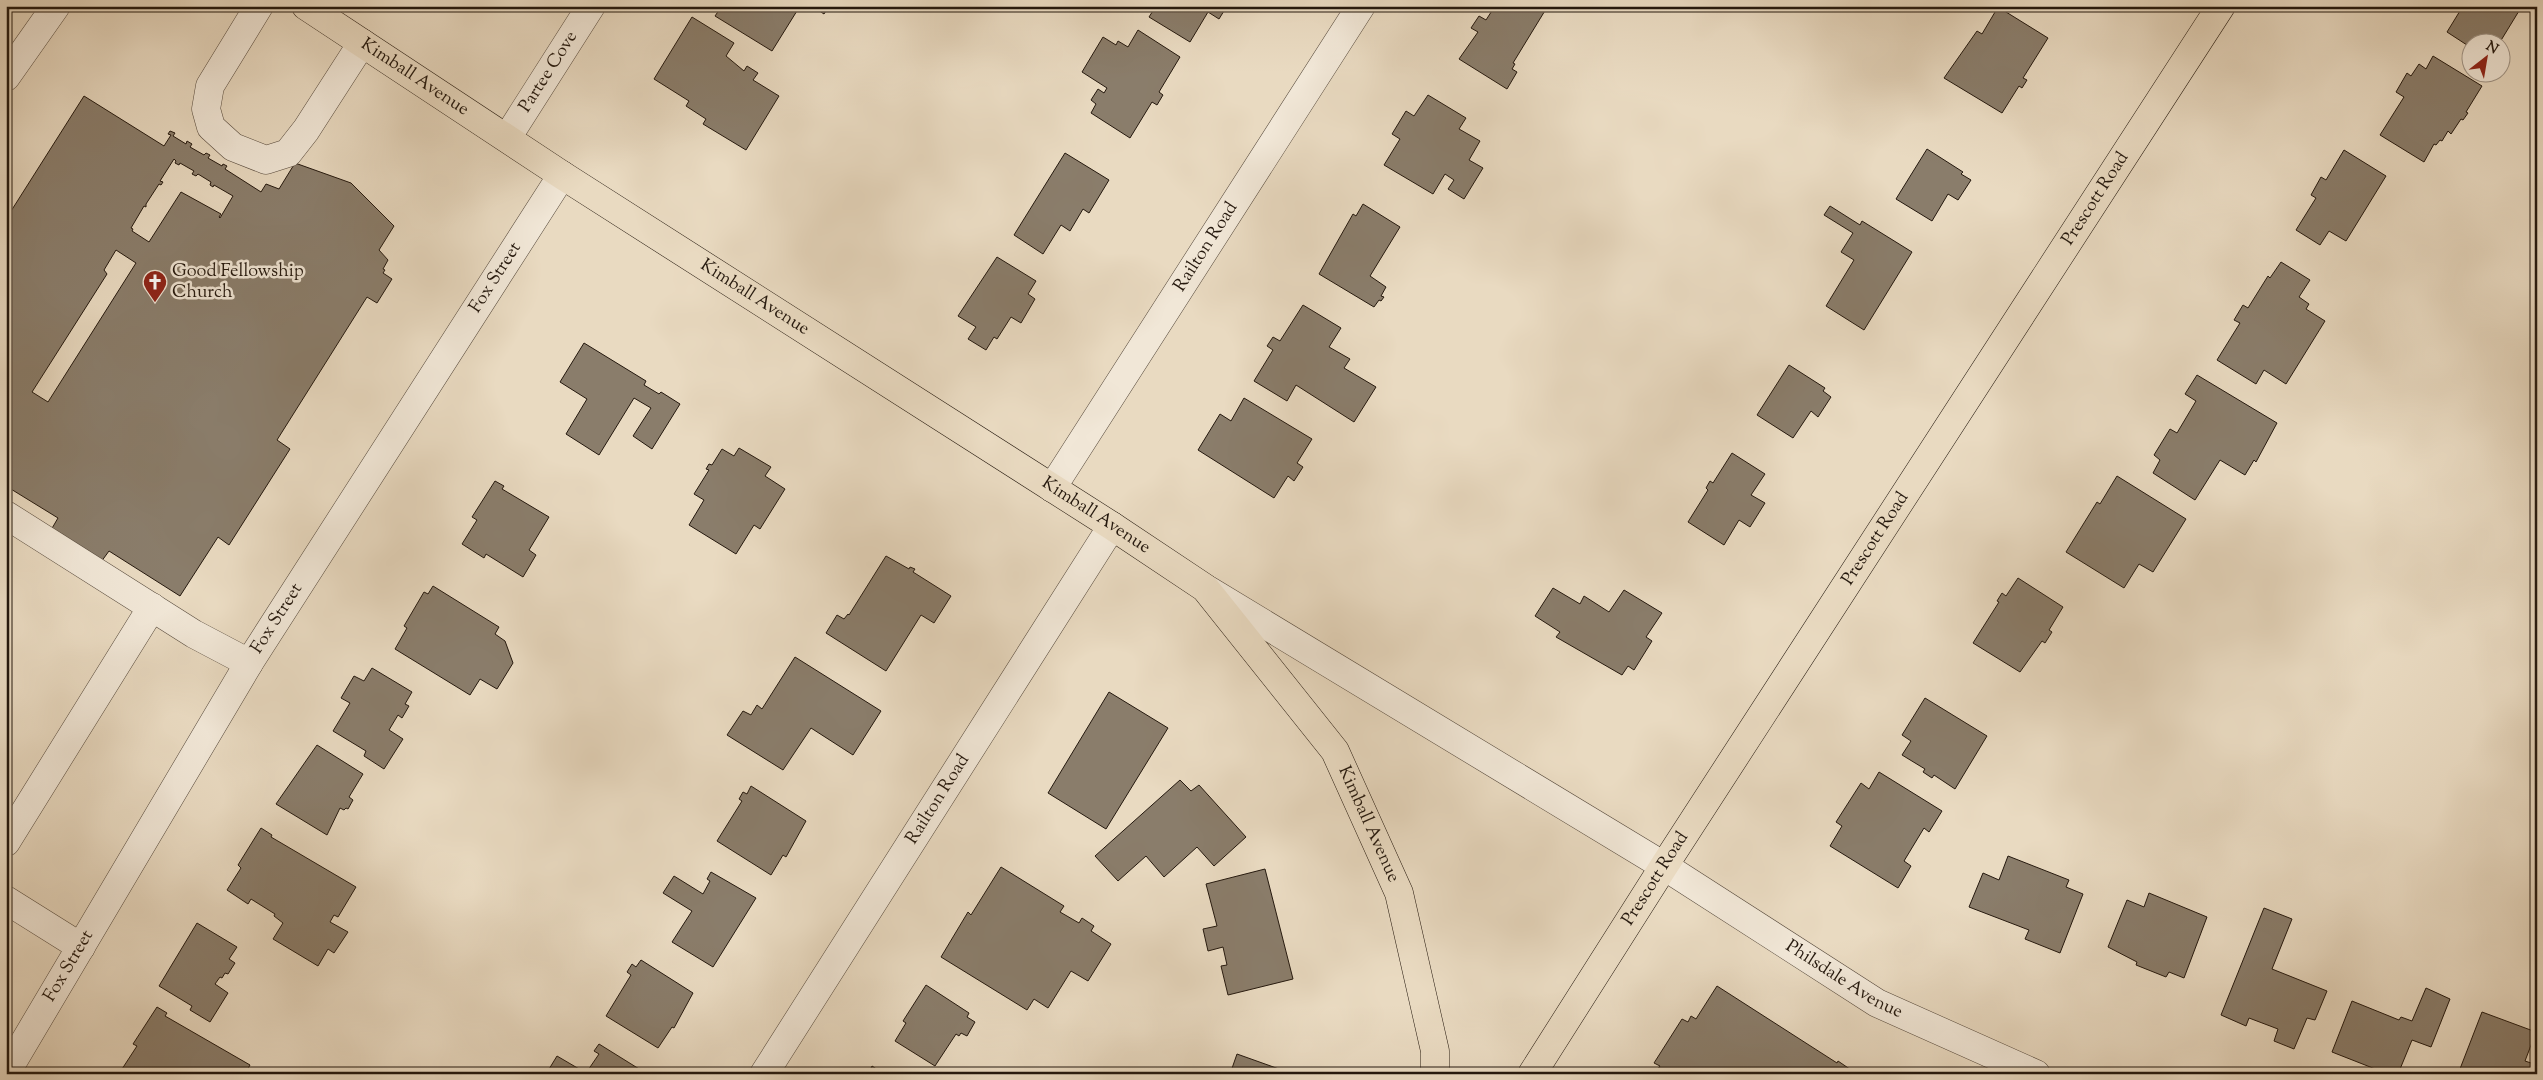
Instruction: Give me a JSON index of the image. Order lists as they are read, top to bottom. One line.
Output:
{"streets":{"main road":["Kimball Avenue","Prescott Road"],"street":["Partee Cove","Railton Road","Fox Street","Philsdale Avenue"]},"crossings":[["Partee Cove","Kimball Avenue"],["Kimball Avenue","Prescott Road"],["Kimball Avenue","Railton Road"],["Kimball Avenue","Fox Street"],["Kimball Avenue","Philsdale Avenue"],["Prescott Road","Philsdale Avenue"]],"places":{"church":["Good Fellowship Church"]},"north":"top right"}
